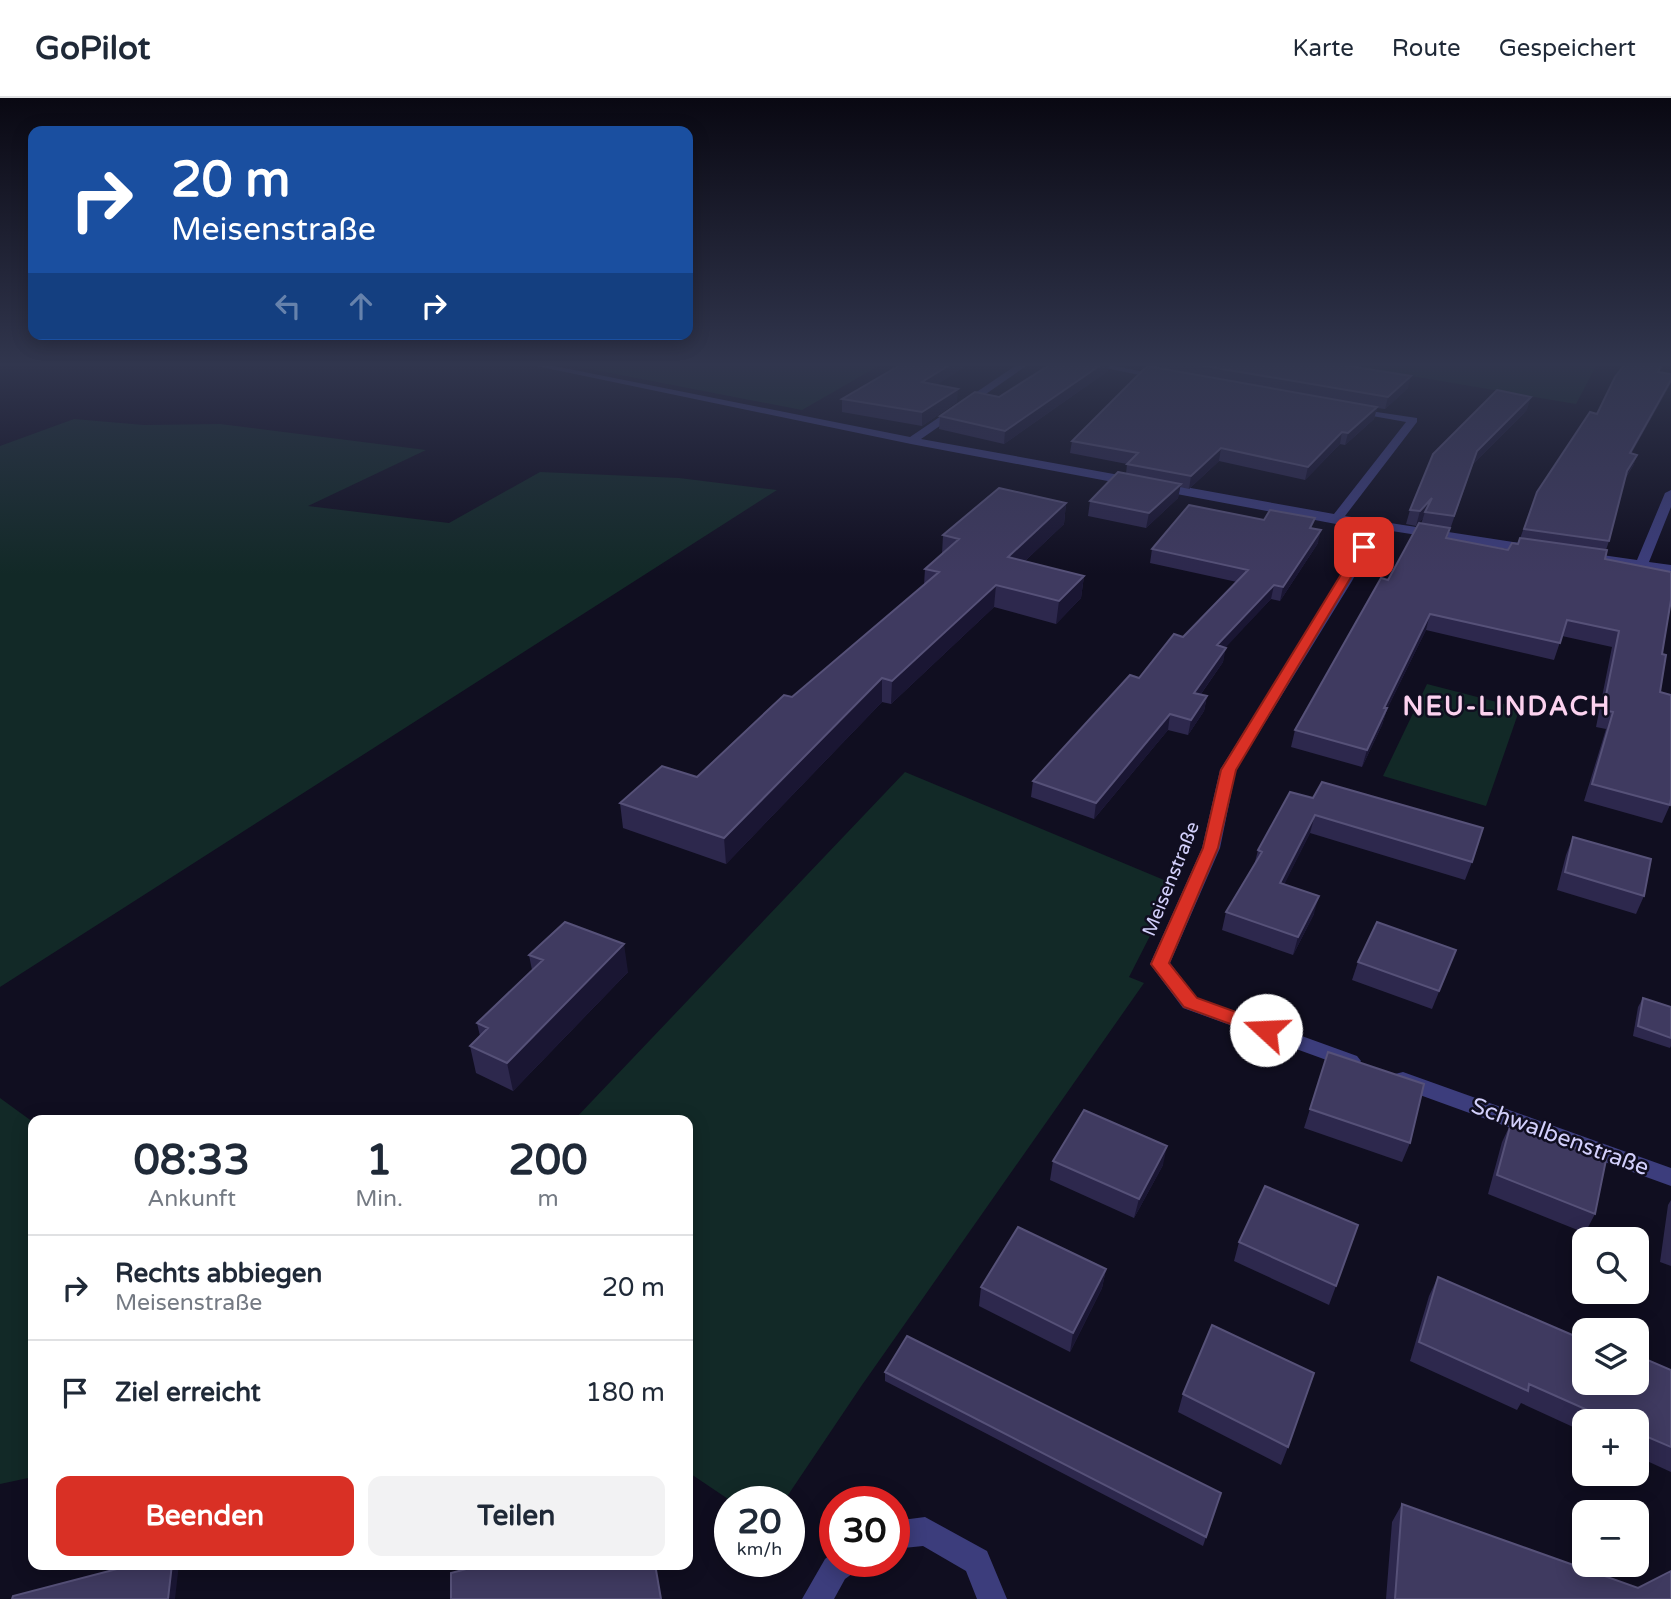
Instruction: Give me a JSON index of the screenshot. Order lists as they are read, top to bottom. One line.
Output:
{"streets":{"street":["Meisenstraße","Schwalbenstraße"]},"crossings":[["Meisenstraße","Schwalbenstraße"]],"districts":["NEU-LINDACH"],"page":{"header":"GoPilot","nav":["Karte","Route","Gespeichert"],"turn":["20 m","Meisenstraße"],"eta":["08:33","Ankunft","1","Min.","200","m"],"map_buttons":["+","−"],"list":[{"name":"Rechts abbiegen","note":"Meisenstraße","value":"20 m"},{"name":"Ziel erreicht","value":"180 m"}],"buttons":["Beenden","Teilen"],"speed":"20 km/h","limit":"30"}}
